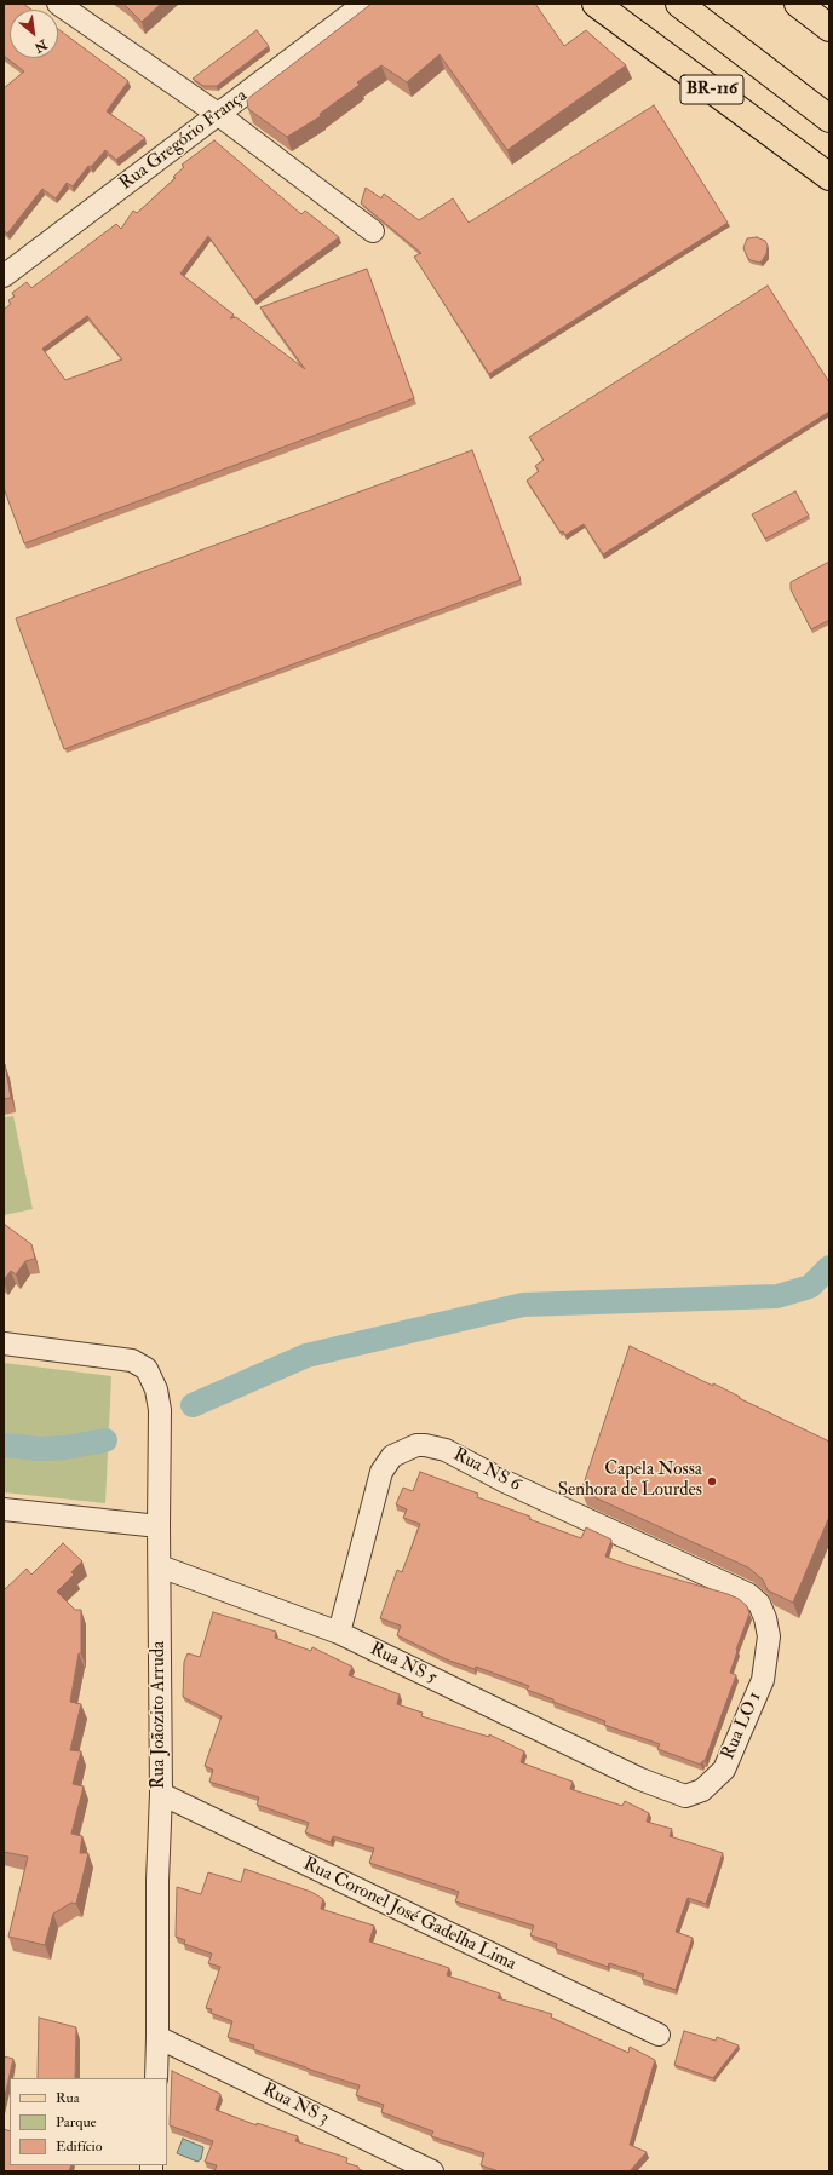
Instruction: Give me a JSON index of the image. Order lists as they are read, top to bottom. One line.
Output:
{"streets":{"main road":["BR-116"],"street":["Rua Gregório França","Rua NS 6","Rua NS 5","Rua Joãozito Arruda","Rua LO 1","Rua Coronel José Gadelha Lima","Rua NS 3"]},"crossings":[["Rua NS 6","Rua NS 5"],["Rua NS 6","Rua LO 1"],["Rua NS 5","Rua Joãozito Arruda"],["Rua NS 5","Rua LO 1"],["Rua Joãozito Arruda","Rua Coronel José Gadelha Lima"],["Rua Joãozito Arruda","Rua NS 3"]],"places":["Capela Nossa Senhora de Lourdes"],"legend":["Rua","Parque","Edifício"],"north":"bottom right"}
